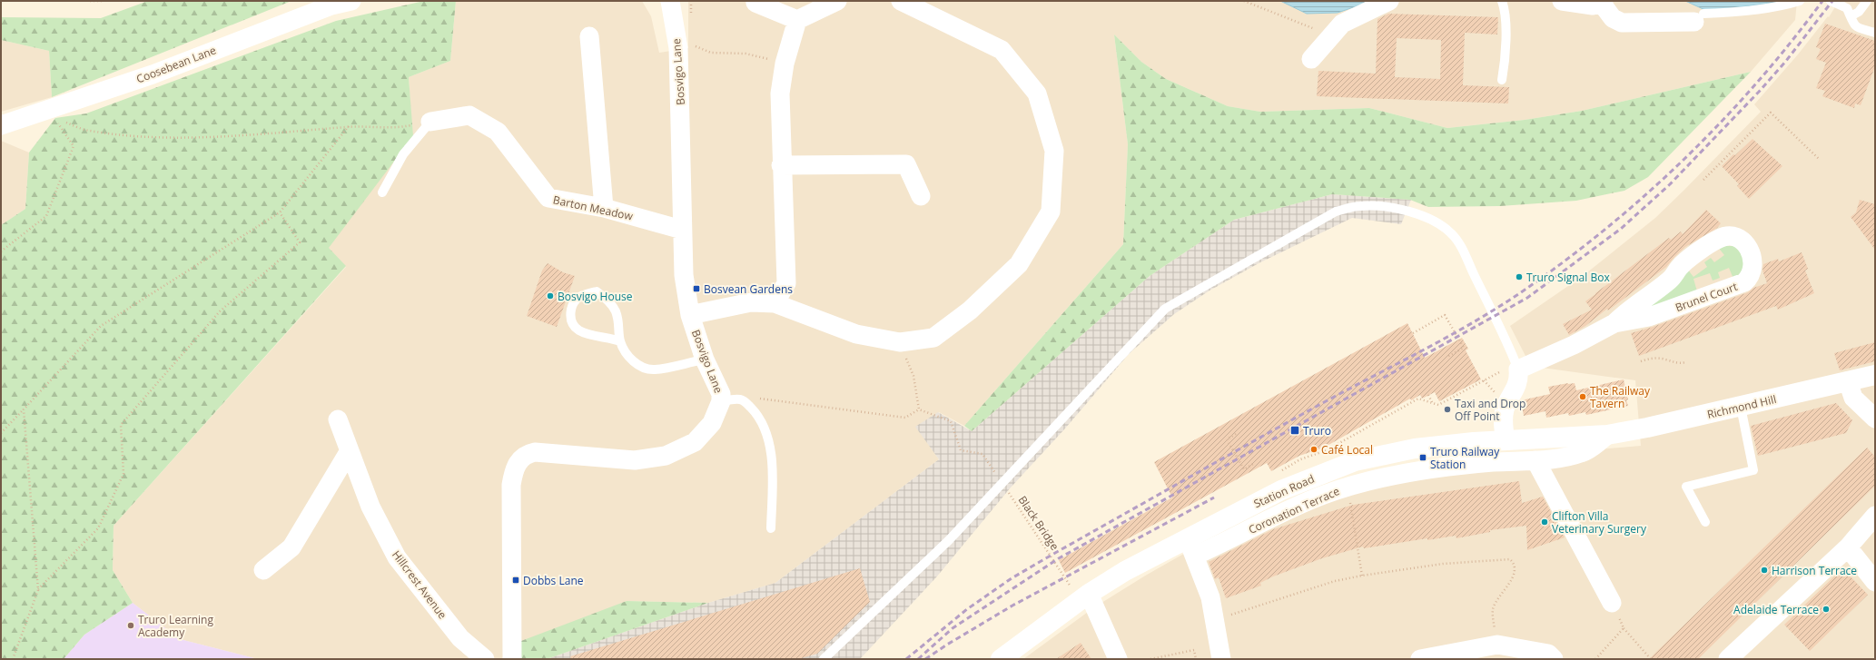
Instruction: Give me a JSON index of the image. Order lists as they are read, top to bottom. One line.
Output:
{"streets":{"street":["Coosebean Lane","Bosvigo Lane","Barton Meadow","Brunel Court","Richmond Hill","Station Road","Coronation Terrace","Hillcrest Avenue"],"path":["Black Bridge"]},"crossings":[["Bosvigo Lane","Barton Meadow"],["Richmond Hill","Station Road"],["Richmond Hill","Coronation Terrace"],["Station Road","Coronation Terrace"]],"places":{"other":["Truro Signal Box","Bosvigo House","The Railway Tavern","Taxi and Drop Off Point","Café Local","Clifton Villa Veterinary Surgery","Harrison Terrace","Adelaide Terrace","Truro Learning Academy"],"transit":["Bosvean Gardens","Truro","Truro Railway Station","Dobbs Lane"]}}
